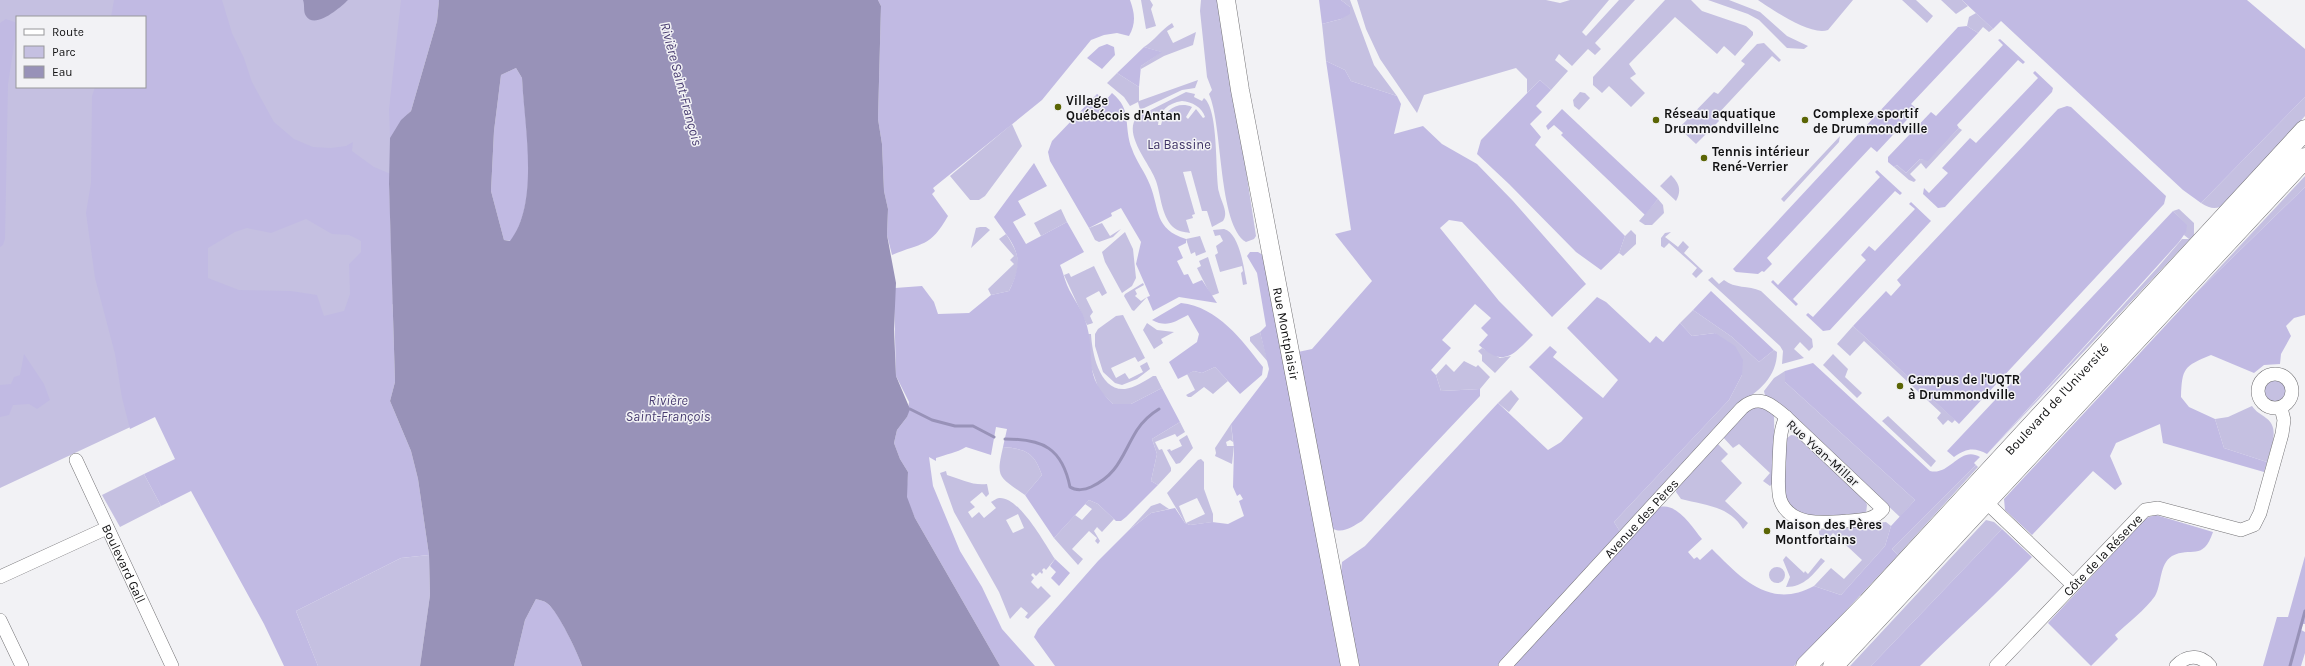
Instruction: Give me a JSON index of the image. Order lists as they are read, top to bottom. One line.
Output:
{"streets":{"main road":["Boulevard de l'Université"],"street":["Rue Montplaisir","Rue Yvan-Millar","Avenue des Pères","Côte de la Réserve","Boulevard Gall"]},"crossings":[["Rue Yvan-Millar","Avenue des Pères"]],"water":["Rivière Saint-François"],"parks":["La Bassine"],"places":["Village Québécois d'Antan","Réseau aquatique DrummondvilleInc","Complexe sportif de Drummondville","Tennis intérieur René-Verrier","Campus de l'UQTR à Drummondville","Maison des Pères Montfortains"],"legend":["Route","Parc","Eau"]}
